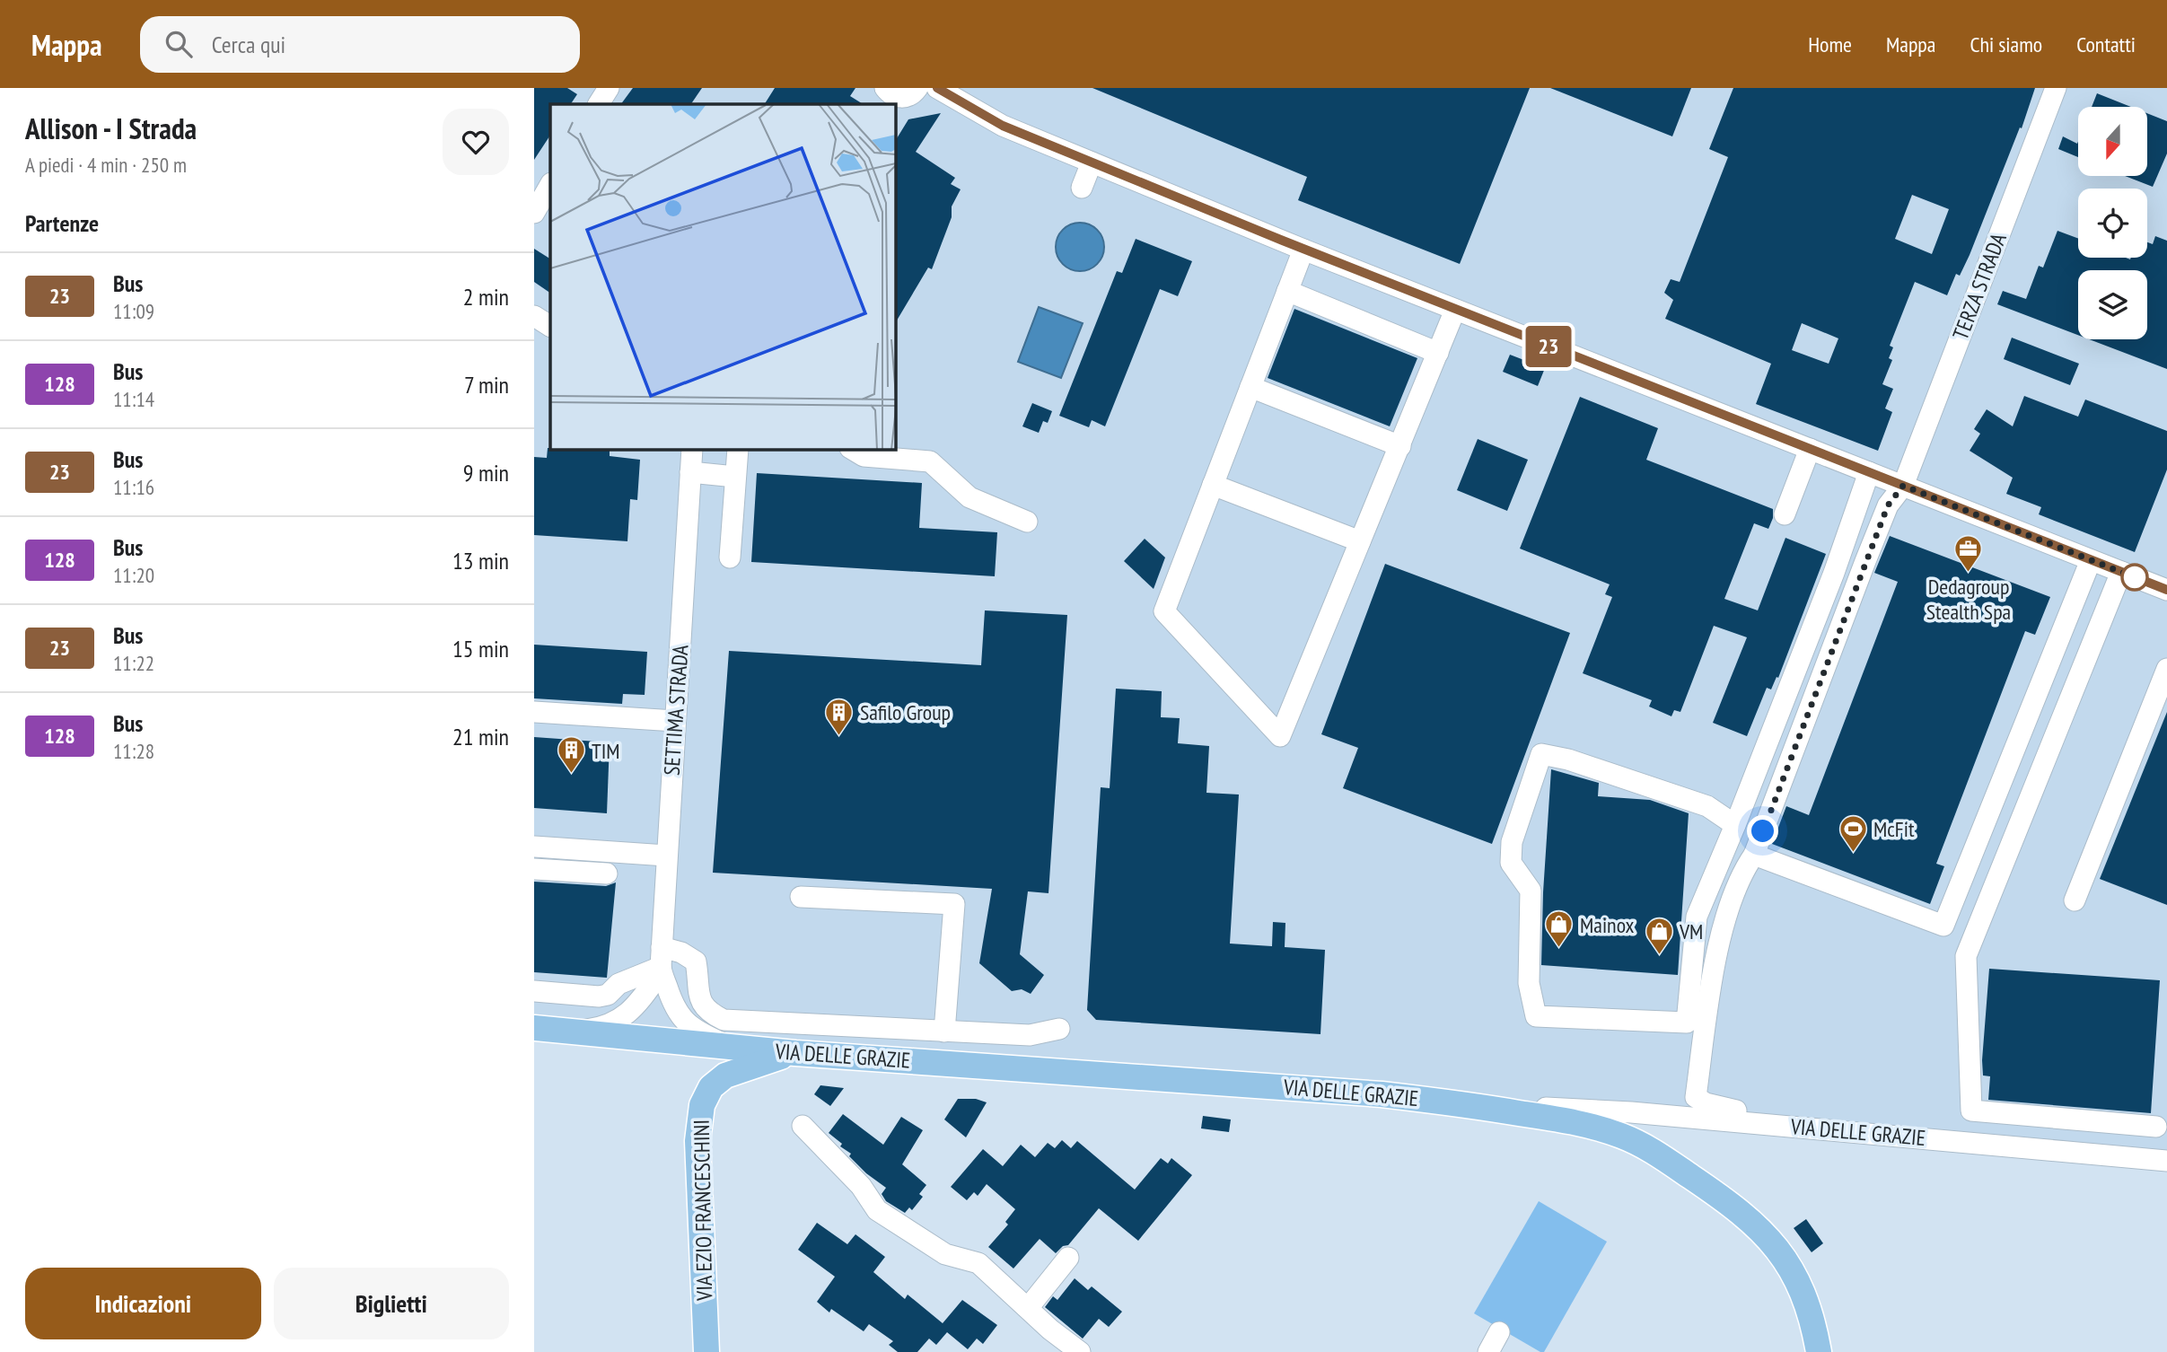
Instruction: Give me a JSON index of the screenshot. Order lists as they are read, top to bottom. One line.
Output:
{"streets":{"main road":["VIA DELLE GRAZIE","VIA EZIO FRANCESCHINI"],"street":["TERZA STRADA","SETTIMA STRADA"]},"crossings":[["TERZA STRADA","VIA DELLE GRAZIE"],["SETTIMA STRADA","VIA DELLE GRAZIE"],["VIA DELLE GRAZIE","VIA EZIO FRANCESCHINI"]],"places":{"office":["Dedagroup Stealth Spa"],"building":["Safilo Group","TIM"],"sports":["McFit"],"shop":["Mainox","VM"]},"lines":["bus line 23"],"north":"bottom","page":{"header":"Mappa","search":"Cerca qui","nav":["Home","Mappa","Chi siamo","Contatti"],"heading":[["Allison - I Strada","A piedi · 4 min · 250 m"],"Partenze"],"on_map":"23","list":[{"mark":"23","name":"Bus","note":"11:09","value":"2 min"},{"mark":"128","name":"Bus","note":"11:14","value":"7 min"},{"mark":"23","name":"Bus","note":"11:16","value":"9 min"},{"mark":"128","name":"Bus","note":"11:20","value":"13 min"},{"mark":"23","name":"Bus","note":"11:22","value":"15 min"},{"mark":"128","name":"Bus","note":"11:28","value":"21 min"}],"buttons":["Indicazioni","Biglietti"]}}
